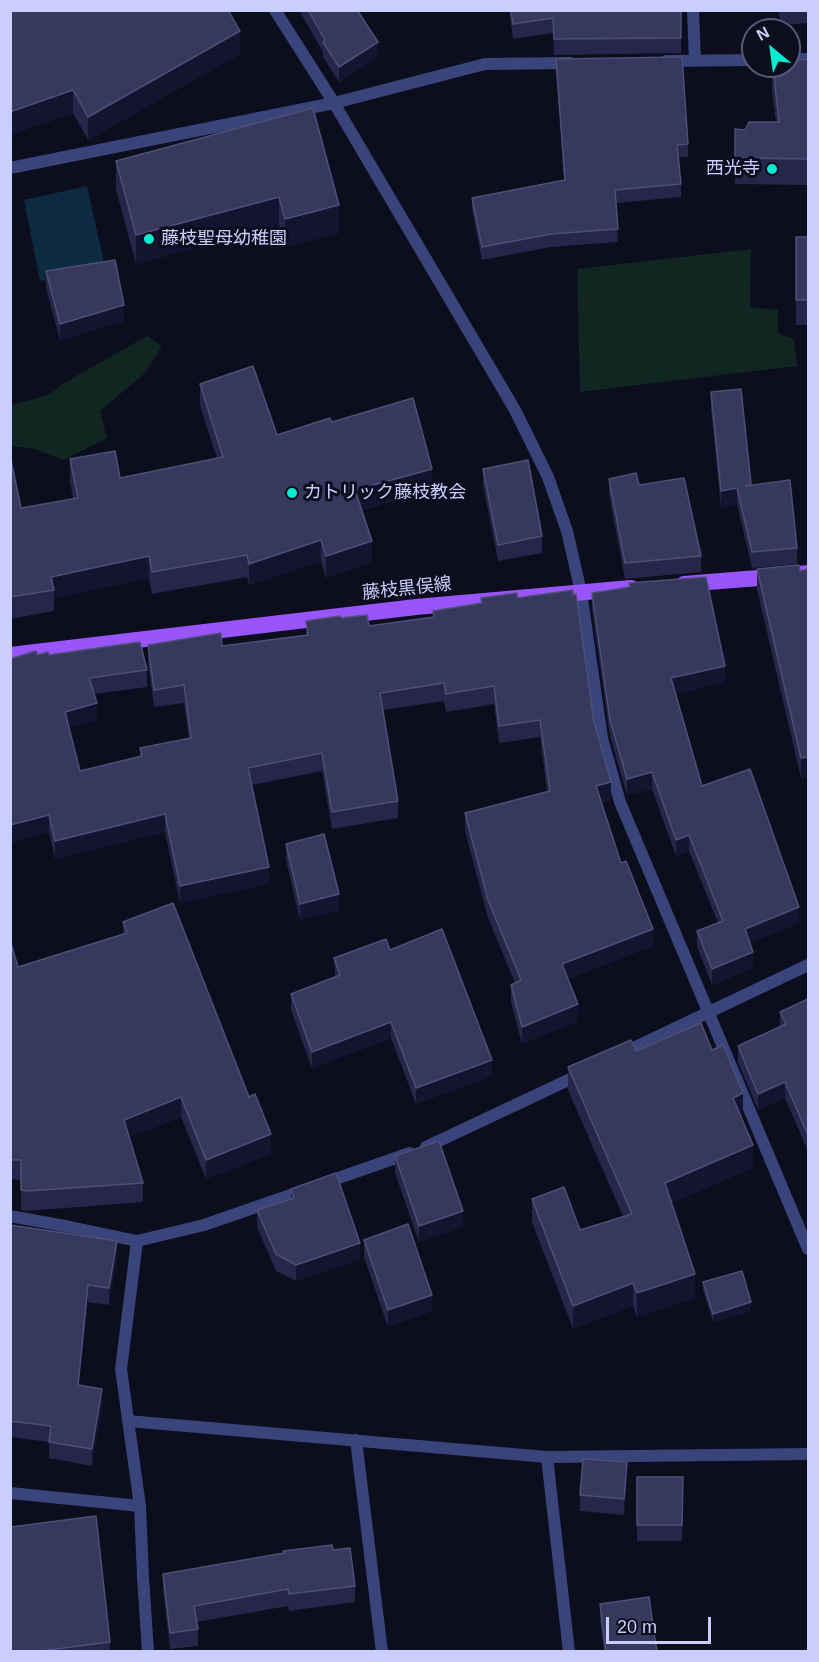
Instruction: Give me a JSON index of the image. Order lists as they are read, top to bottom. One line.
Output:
{"streets":{"main road":["藤枝黒俣線"]},"places":["西光寺","藤枝聖母幼稚園","カトリック藤枝教会"],"scale_bar":"20 m","north":"top left"}
